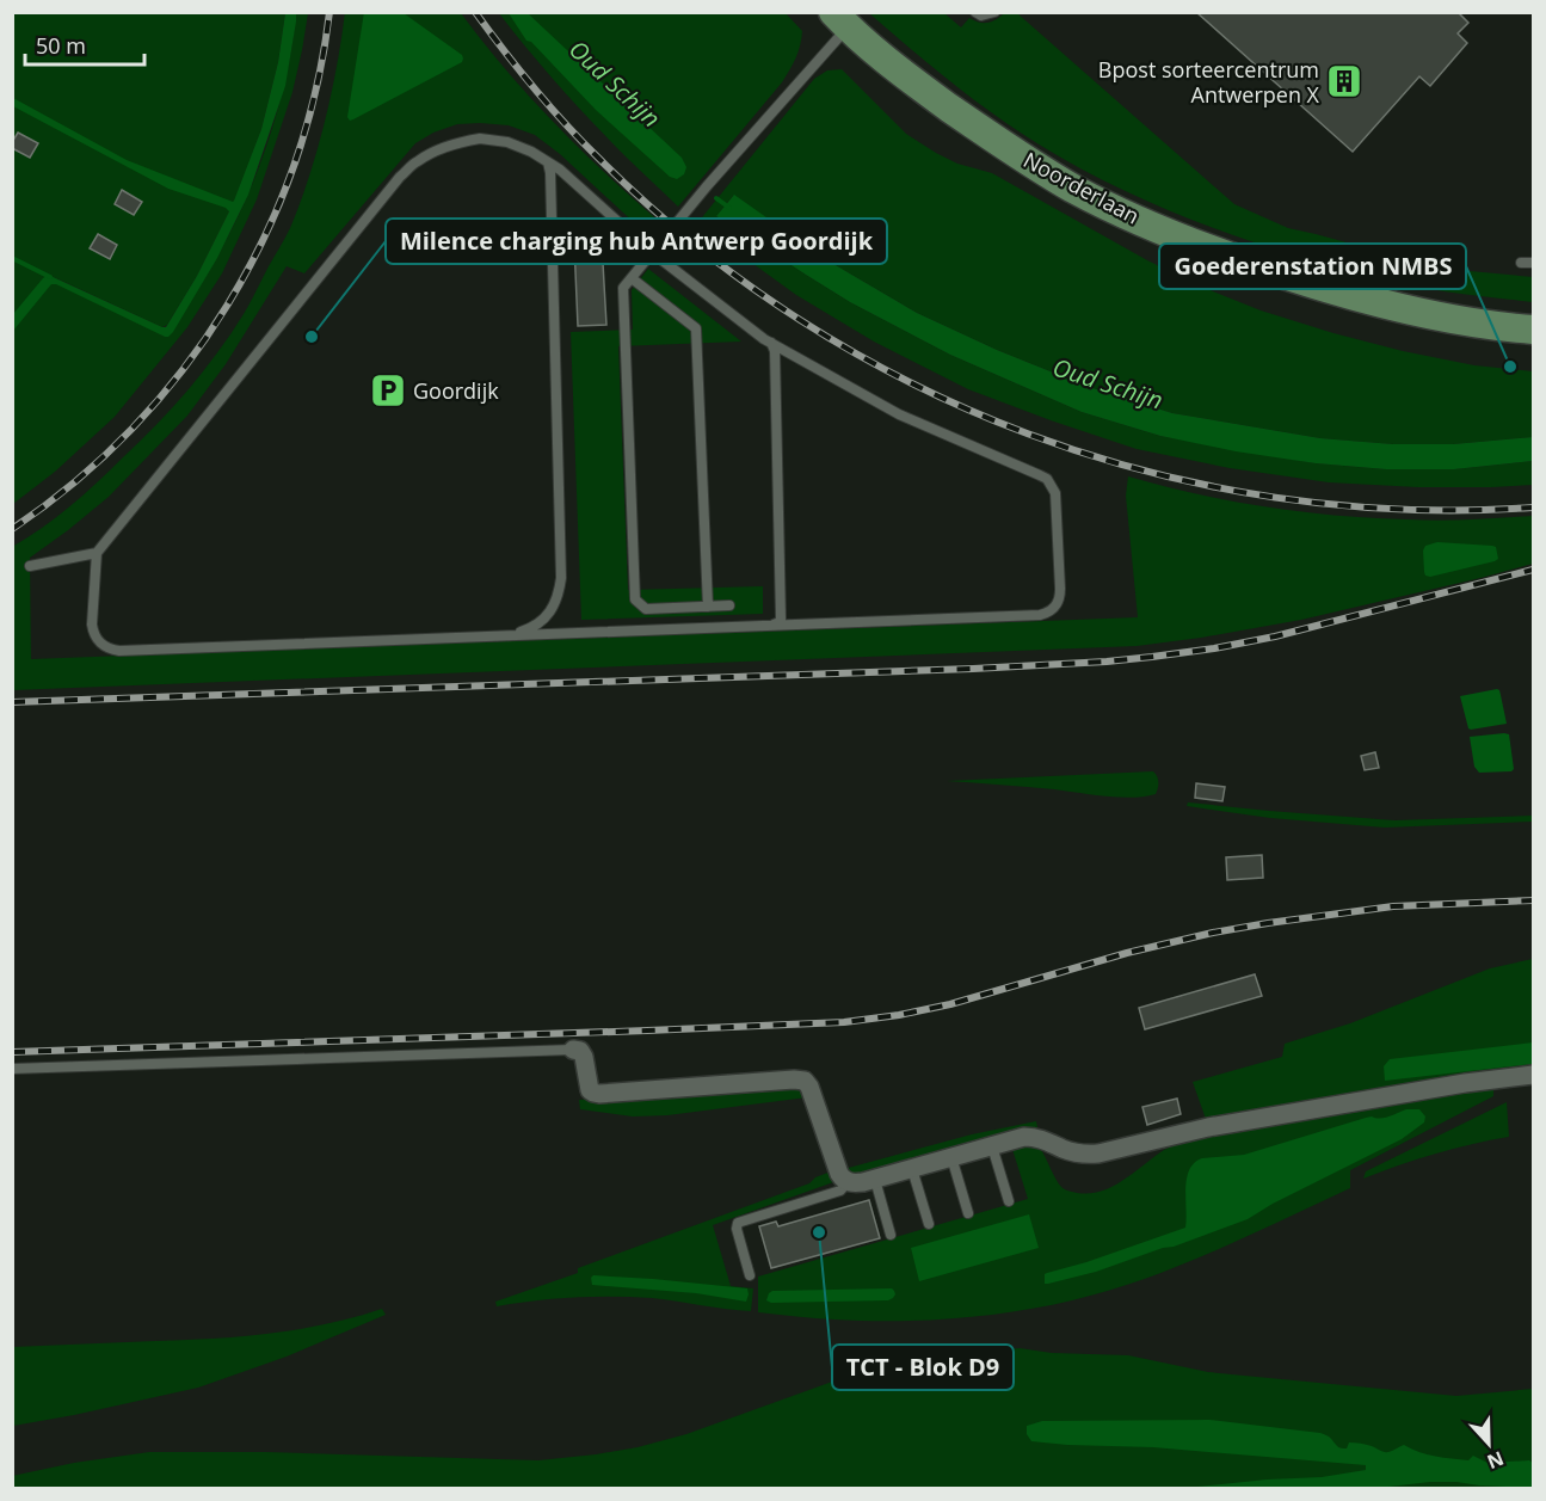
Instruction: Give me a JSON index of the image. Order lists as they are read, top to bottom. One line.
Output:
{"streets":{"main road":["Noorderlaan"]},"water":["Oud Schijn"],"places":{"building":["Bpost sorteercentrum Antwerpen X"],"other":["Milence charging hub Antwerp Goordijk","Goederenstation NMBS","TCT - Blok D9"],"parking":["Goordijk"]},"scale_bar":"50 m","north":"bottom"}
